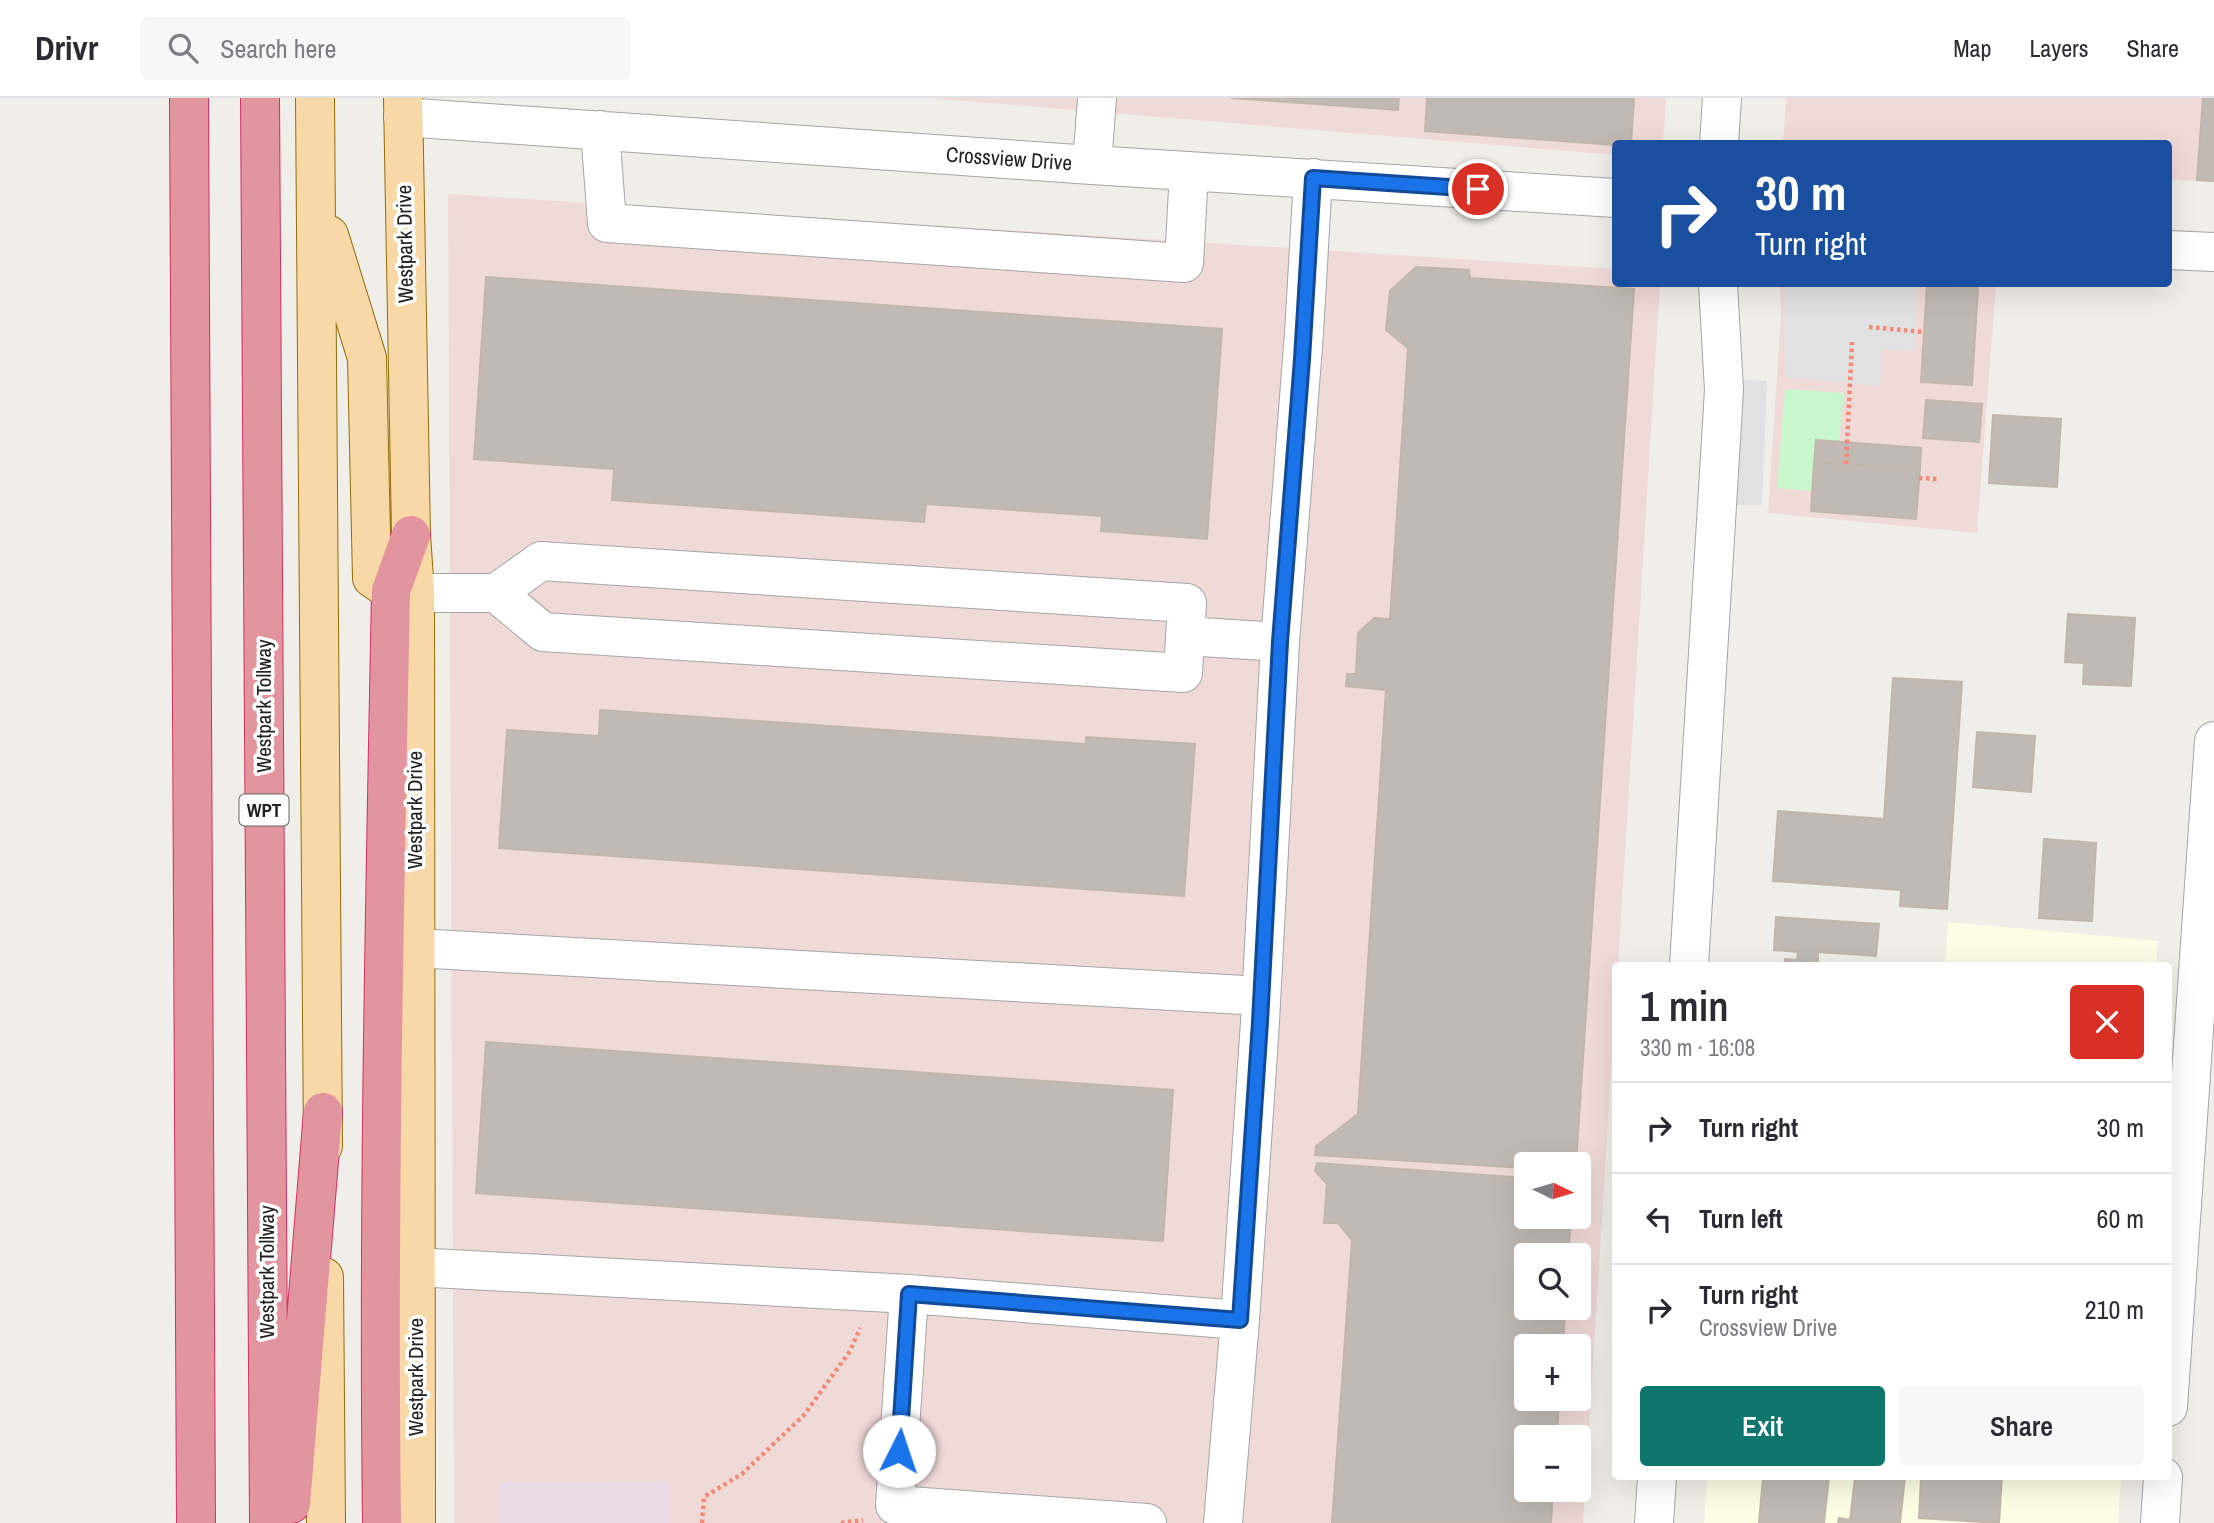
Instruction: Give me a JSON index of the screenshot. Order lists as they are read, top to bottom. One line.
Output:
{"streets":{"highway":["Westpark Tollway","WPT"],"main road":["Westpark Drive"],"street":["Crossview Drive"]},"crossings":[["Crossview Drive","Westpark Drive"]],"north":"right","page":{"header":"Drivr","search":"Search here","nav":["Map","Layers","Share"],"turn":["30 m","Turn right"],"heading":["1 min","330 m · 16:08"],"list":[{"name":"Turn right","value":"30 m"},{"name":"Turn left","value":"60 m"},{"name":"Turn right","note":"Crossview Drive","value":"210 m"}],"map_buttons":["+","−"],"buttons":["Exit","Share"]}}
